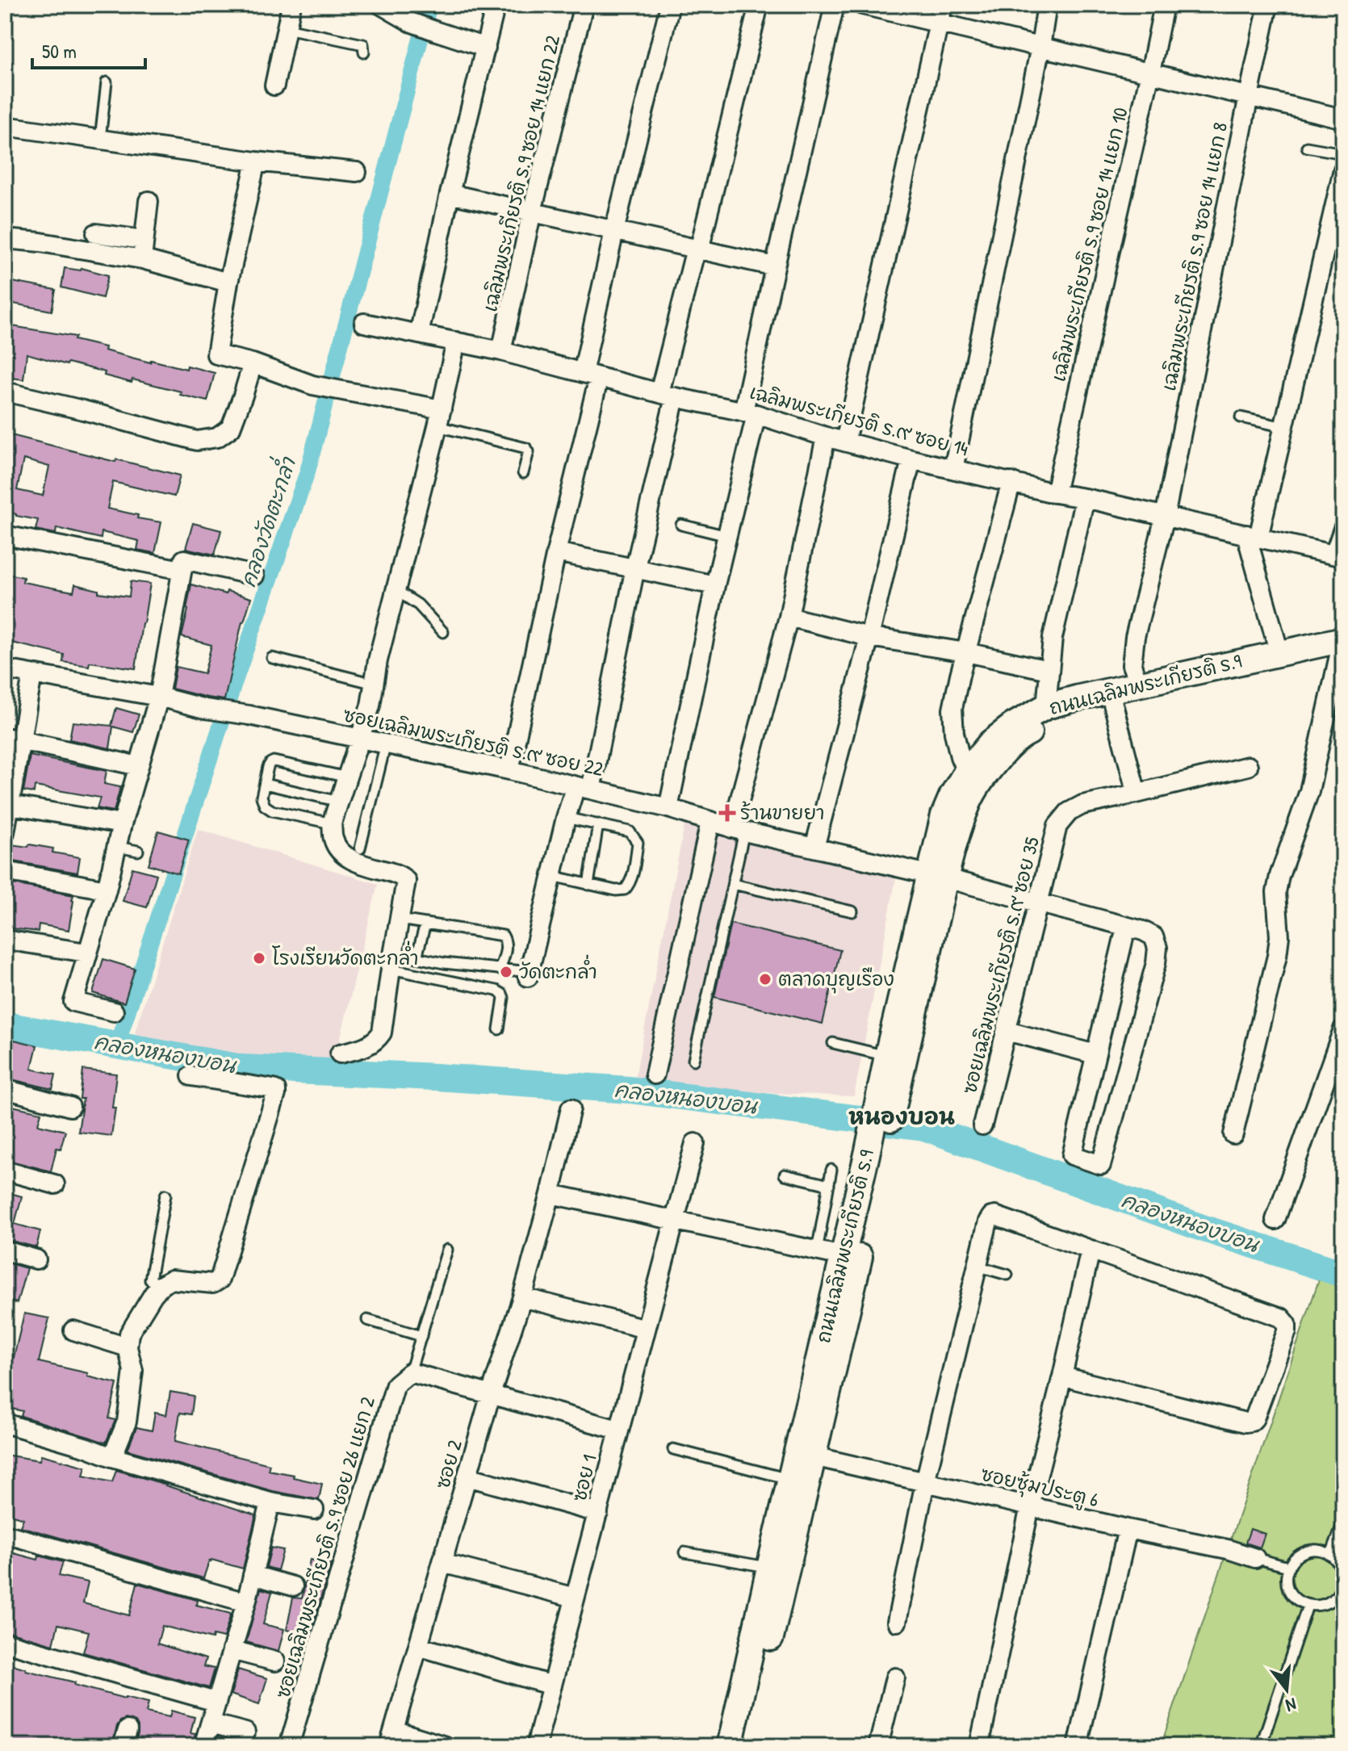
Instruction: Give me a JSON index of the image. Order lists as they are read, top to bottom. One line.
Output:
{"streets":{"main road":["ถนนเฉลิมพระเกียรติ ร.9"],"street":["เฉลิมพระเกียรติ ร.9 ซอย 14 แยก 22","เฉลิมพระเกียรติ ร.9 ซอย 14 แยก 10","เฉลิมพระเกียรติ ร.9 ซอย 14 แยก 8","เฉลิมพระเกียรติ ร.๙ ซอย 14","ซอยเฉลิมพระเกียรติ ร.๙ ซอย 22","ซอยเฉลิมพระเกียรติ ร.๙ ซอย 35","ซอย 2","ซอย 1","ซอยซุ้มประตู 6","ซอยเฉลิมพระเกียรติ ร.9 ซอย 26 แยก 2"]},"crossings":[["เฉลิมพระเกียรติ ร.9 ซอย 14 แยก 22","เฉลิมพระเกียรติ ร.๙ ซอย 14"],["เฉลิมพระเกียรติ ร.9 ซอย 14 แยก 10","เฉลิมพระเกียรติ ร.๙ ซอย 14"],["เฉลิมพระเกียรติ ร.9 ซอย 14 แยก 8","เฉลิมพระเกียรติ ร.๙ ซอย 14"],["เฉลิมพระเกียรติ ร.9 ซอย 14 แยก 8","ถนนเฉลิมพระเกียรติ ร.9"],["ถนนเฉลิมพระเกียรติ ร.9","ซอยเฉลิมพระเกียรติ ร.๙ ซอย 22"],["ถนนเฉลิมพระเกียรติ ร.9","ซอยซุ้มประตู 6"],["ซอยเฉลิมพระเกียรติ ร.๙ ซอย 22","ซอยเฉลิมพระเกียรติ ร.๙ ซอย 35"]],"districts":["หนองบอน"],"water":["คลองวัดตะกล่ำ","คลองหนองบอน"],"places":{"health":["ร้านขายยา"],"other":["โรงเรียนวัดตะกล่ำ","วัดตะกล่ำ","ตลาดบุญเรือง"]},"scale_bar":"50 m","north":"bottom"}
